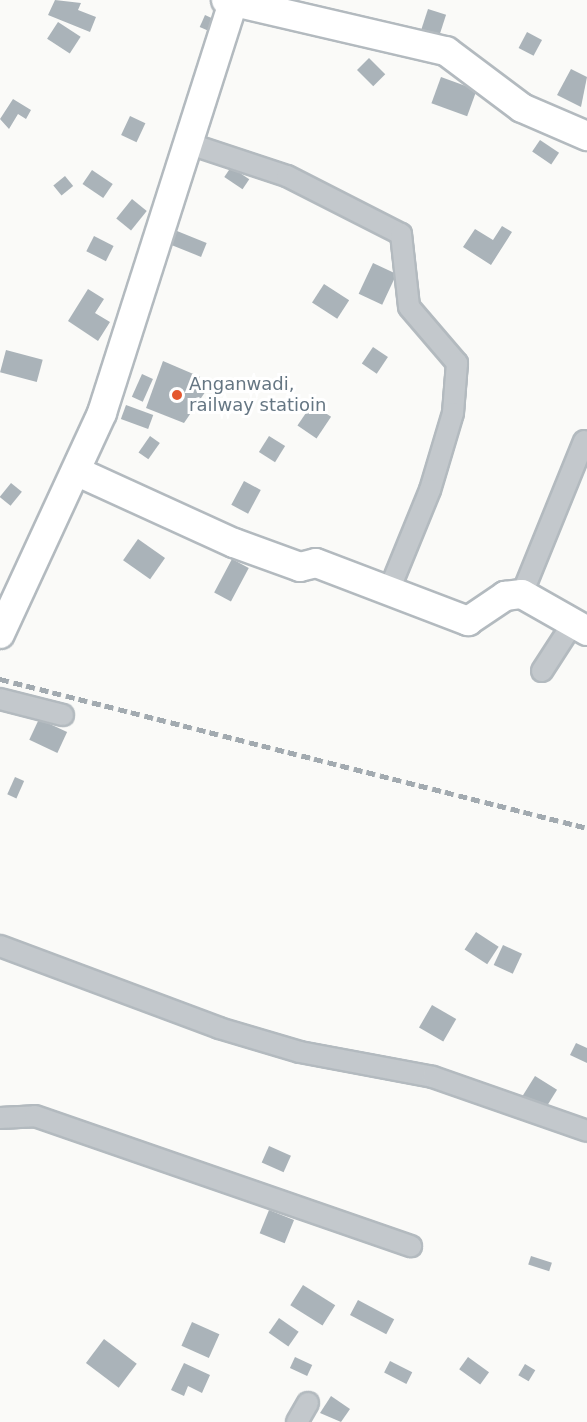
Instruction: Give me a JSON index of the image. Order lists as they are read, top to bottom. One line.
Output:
{"places":["Anganwadi, railway statioin"]}
